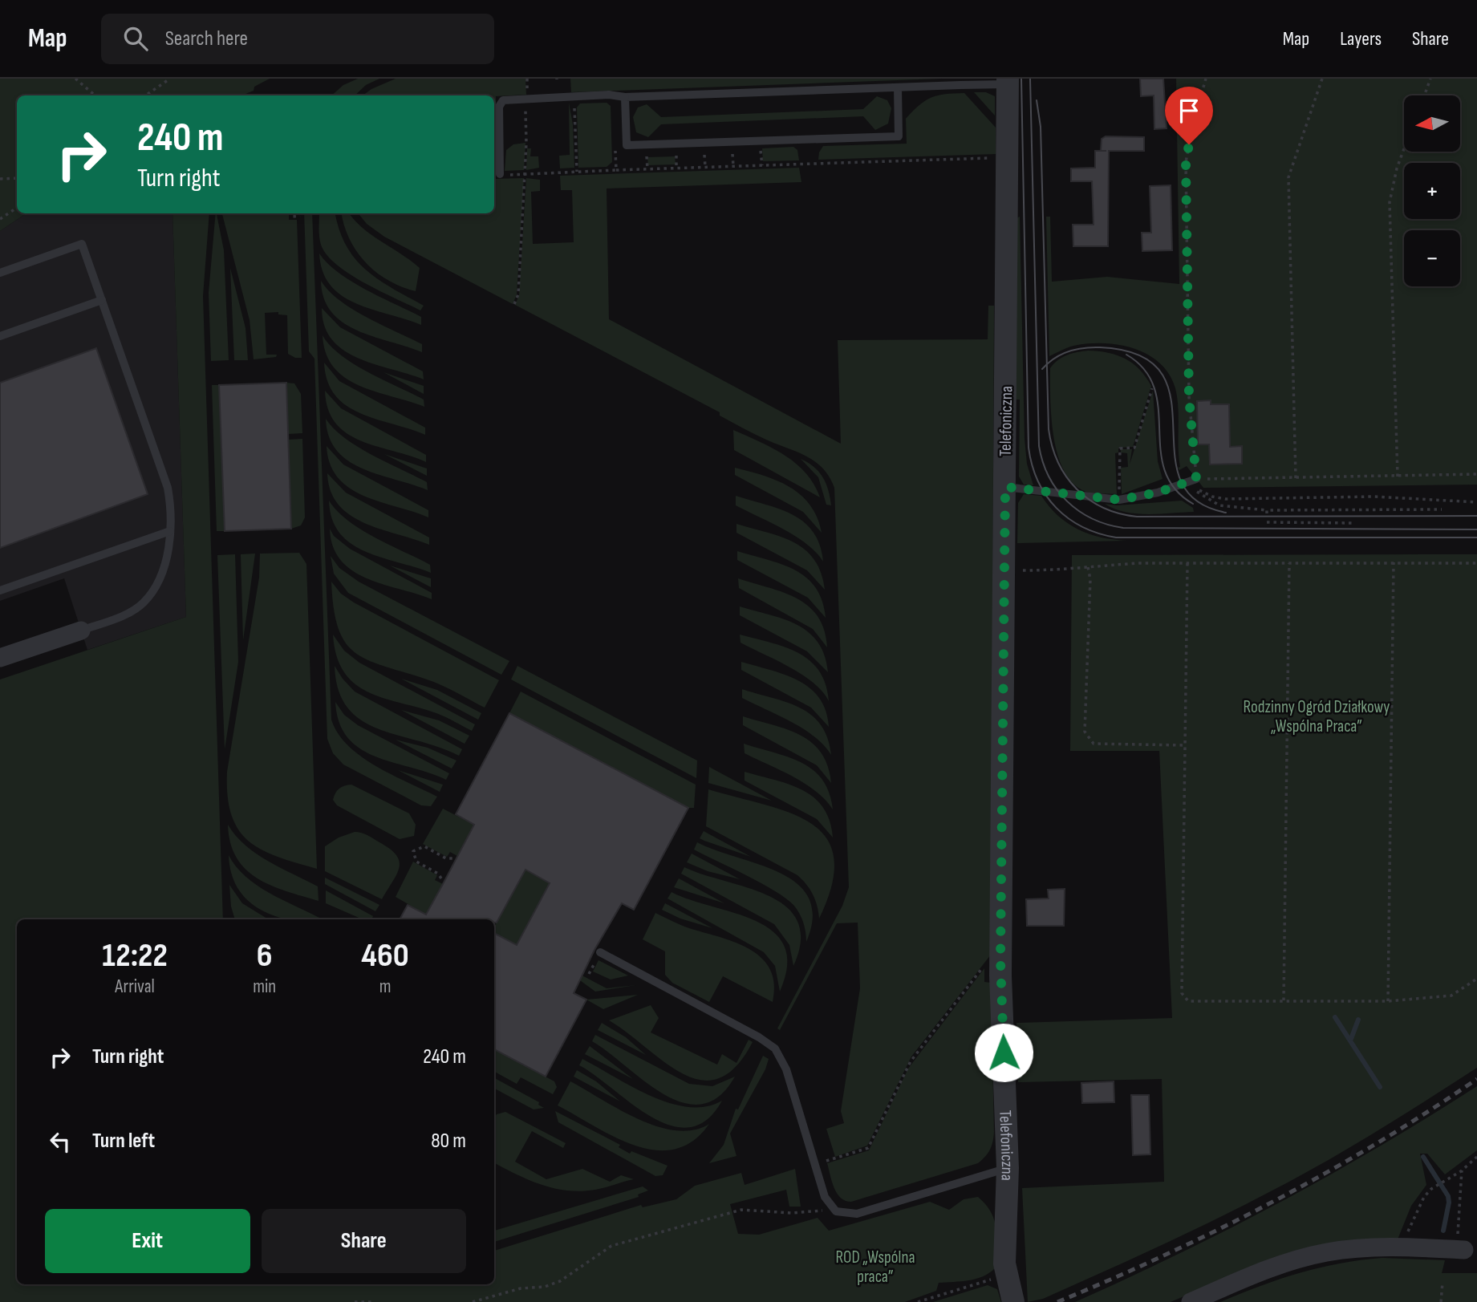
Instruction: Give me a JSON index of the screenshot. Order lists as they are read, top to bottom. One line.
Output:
{"streets":{"street":["Telefoniczna"]},"parks":["Rodzinny Ogród Działkowy „Wspólna Praca”","ROD „Wspólna praca”"],"north":"left","page":{"header":"Map","search":"Search here","nav":["Map","Layers","Share"],"map_buttons":["+","−"],"turn":["240 m","Turn right"],"eta":["12:22","Arrival","6","min","460","m"],"list":[{"name":"Turn right","value":"240 m"},{"name":"Turn left","value":"80 m"}],"buttons":["Exit","Share"]}}
